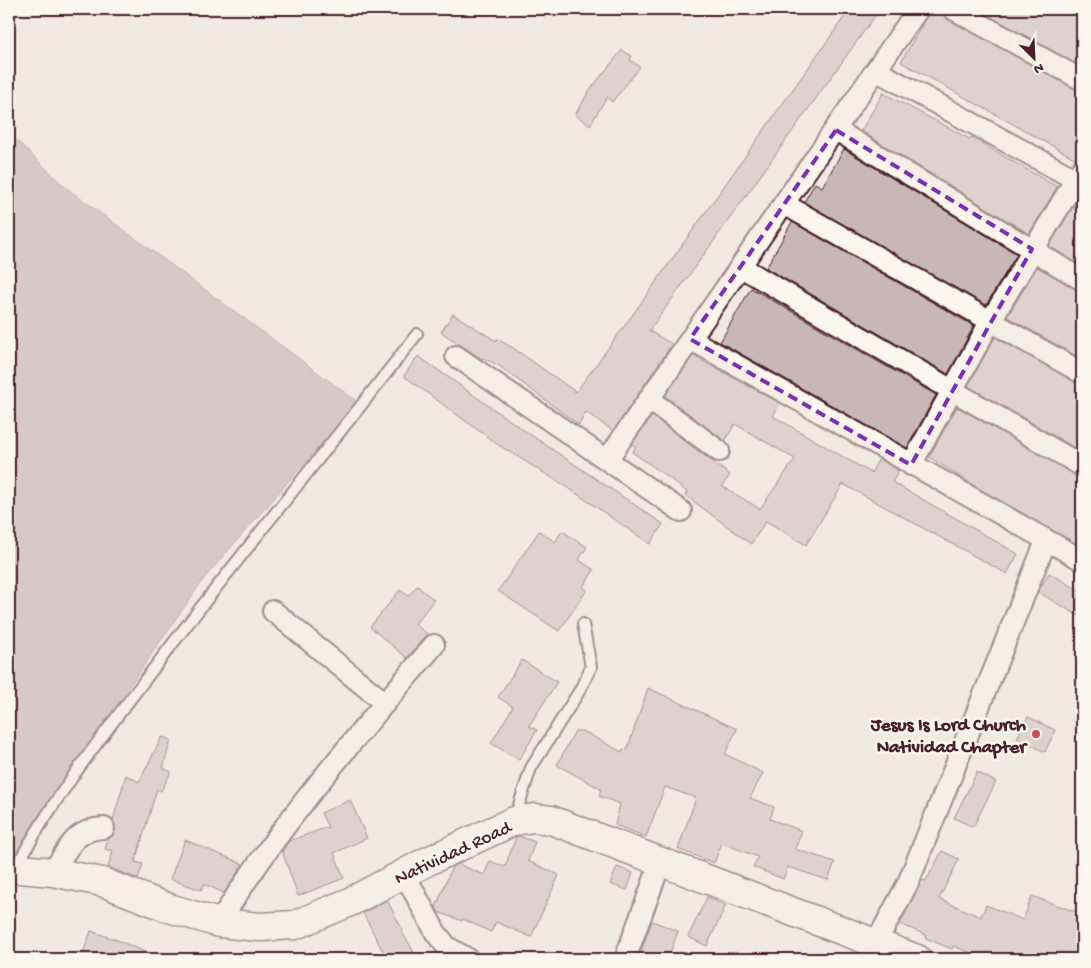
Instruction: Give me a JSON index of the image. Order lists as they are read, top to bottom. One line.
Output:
{"streets":{"street":["Natividad Road"]},"places":["Jesus Is Lord Church Natividad Chapter"],"north":"bottom right"}
